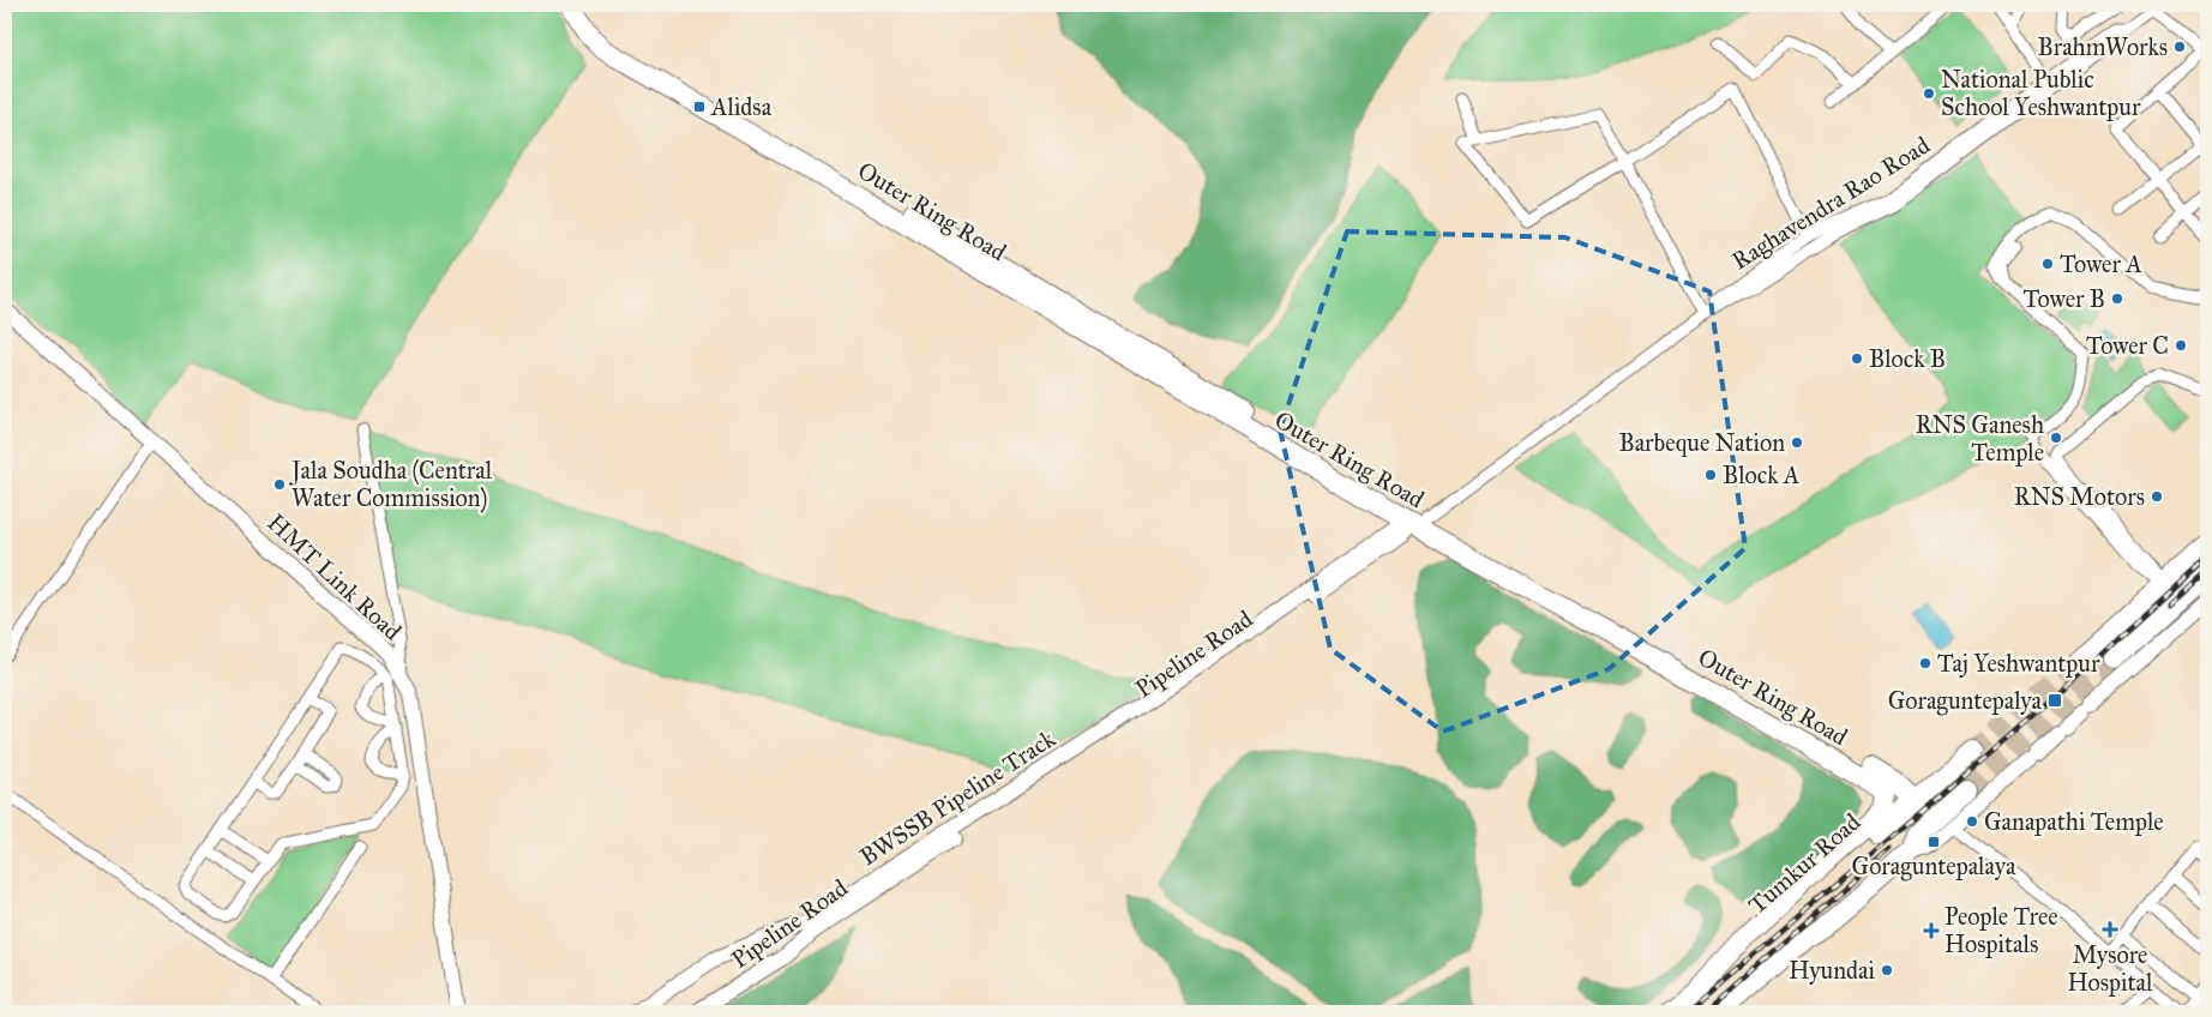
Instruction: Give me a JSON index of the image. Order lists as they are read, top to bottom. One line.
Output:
{"streets":{"highway":["Outer Ring Road","Tumkur Road"],"main road":["HMT Link Road","Pipeline Road","BWSSB Pipeline Track"],"street":["Raghavendra Rao Road"]},"crossings":[["Raghavendra Rao Road","Outer Ring Road"],["Raghavendra Rao Road","Pipeline Road"],["Outer Ring Road","Pipeline Road"],["Outer Ring Road","Tumkur Road"],["Pipeline Road","BWSSB Pipeline Track"]],"places":{"other":["BrahmWorks","National Public School Yeshwantpur","Tower A","Tower B","Tower C","Block B","RNS Ganesh Temple","Barbeque Nation","Block A","Jala Soudha (Central Water Commission)","RNS Motors","Taj Yeshwantpur","Ganapathi Temple","Hyundai"],"transit":["Alidsa","Goraguntepalya","Goraguntepalaya"],"health":["Mysore Hospital","People Tree Hospitals"]}}
